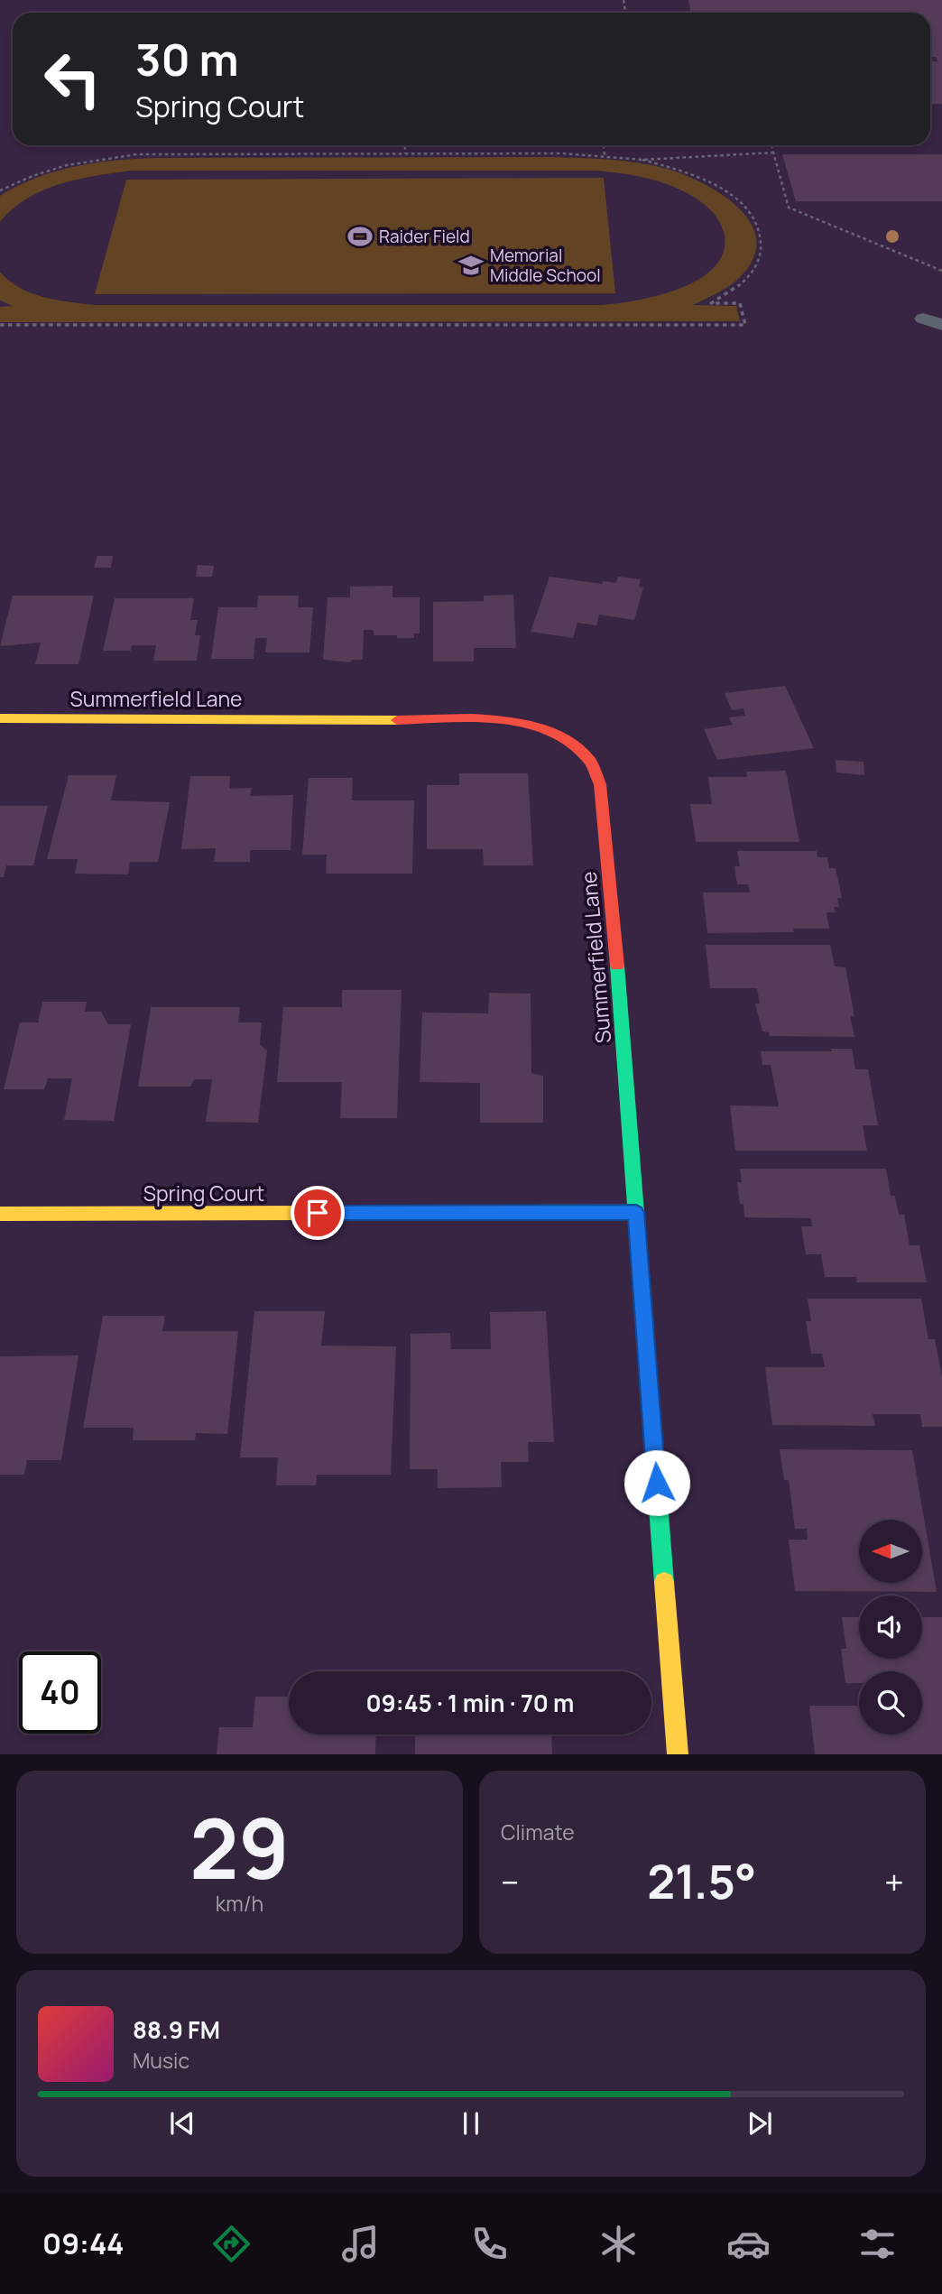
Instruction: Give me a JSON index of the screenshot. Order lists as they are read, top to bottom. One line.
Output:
{"streets":{"street":["Summerfield Lane","Spring Court"]},"crossings":[["Summerfield Lane","Spring Court"]],"places":{"sports":["Raider Field"],"school or university":["Memorial Middle School"]},"north":"left","page":{"turn":["30 m","Spring Court"],"limit":"40","trip":"09:45 · 1 min · 70 m","tile":[["29","km/h"],"Climate"],"heat":["−","21.5°","+"],"song":["88.9 FM","Music"],"tabs":"09:44"}}
